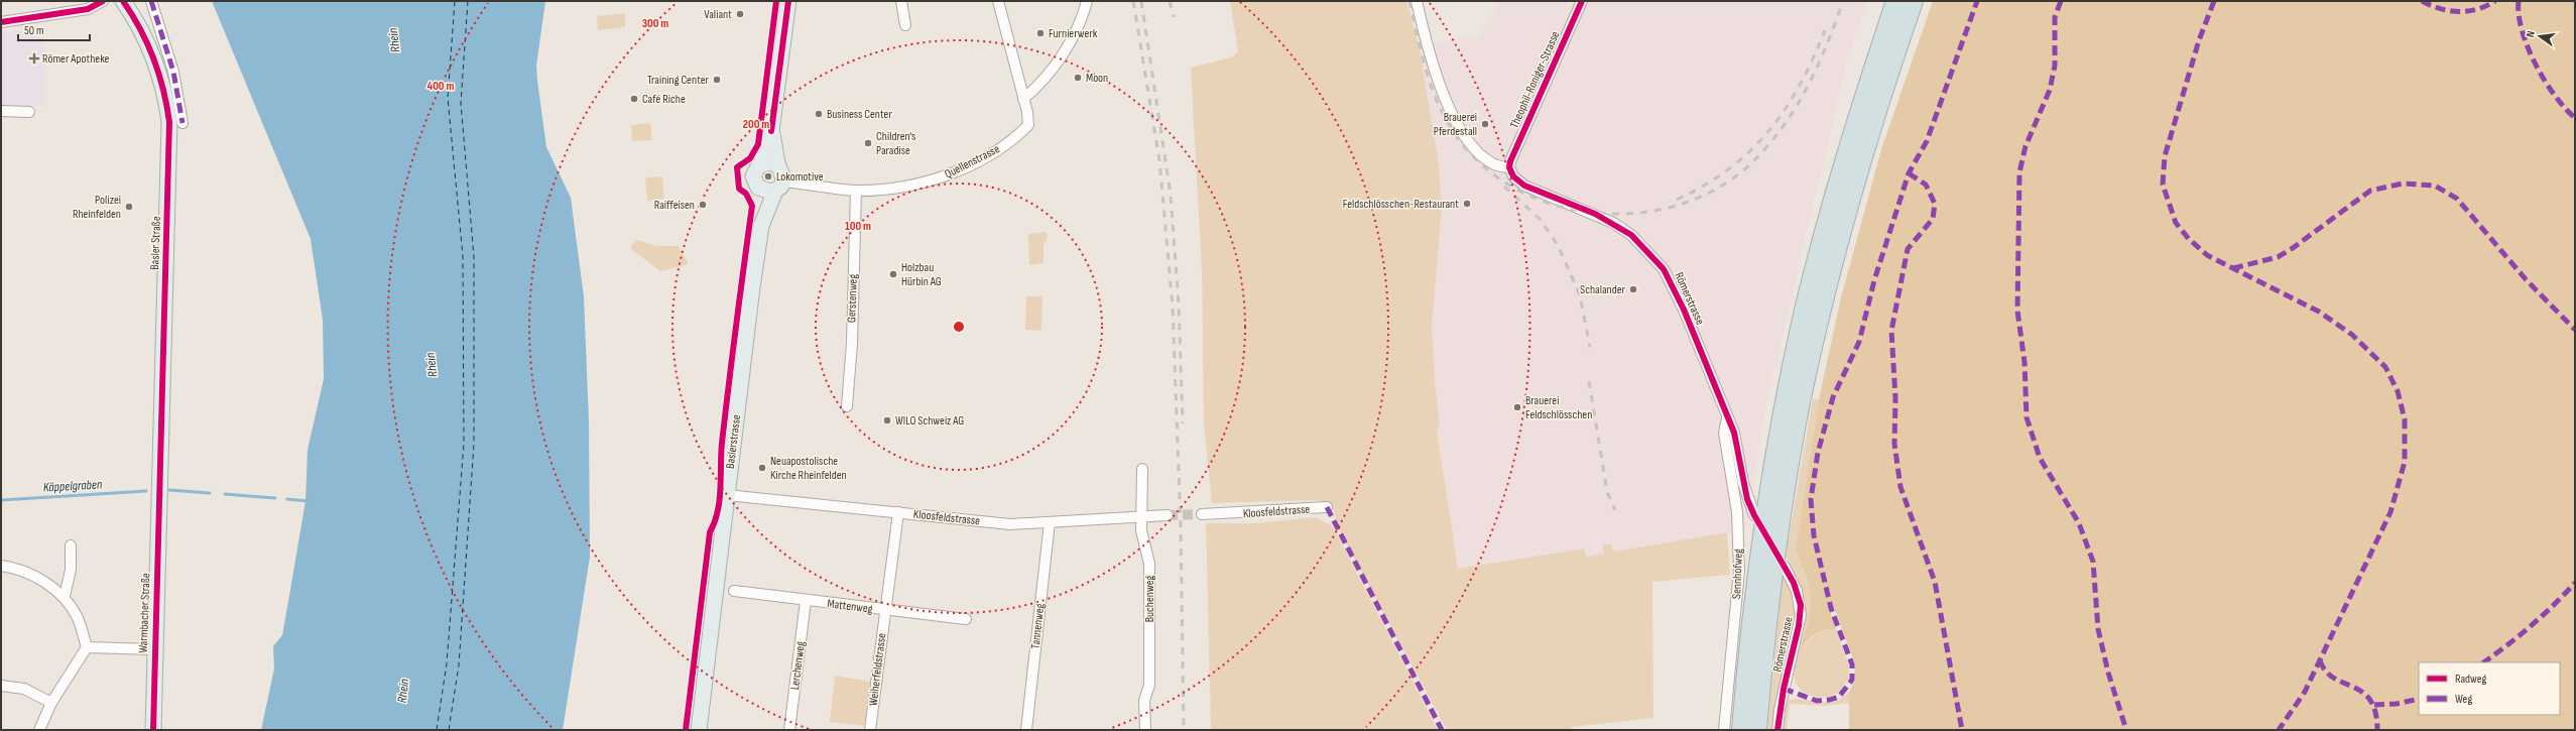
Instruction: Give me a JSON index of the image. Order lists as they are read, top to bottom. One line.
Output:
{"streets":{"main road":["Basler Straße","Baslerstrasse","Warmbacher Straße"],"street":["Theophil-Roniger-Strasse","Quellenstrasse","Gerstenweg","Römerstrasse","Kloosfeldstrasse","Sennhofweg","Buchenweg","Mattenweg","Tannenweg","Lerchenweg","Weiherfeldstrasse"]},"crossings":[["Theophil-Roniger-Strasse","Römerstrasse"],["Quellenstrasse","Gerstenweg"],["Quellenstrasse","Baslerstrasse"],["Basler Straße","Warmbacher Straße"],["Römerstrasse","Sennhofweg"],["Baslerstrasse","Kloosfeldstrasse"],["Kloosfeldstrasse","Buchenweg"],["Kloosfeldstrasse","Tannenweg"],["Kloosfeldstrasse","Weiherfeldstrasse"],["Mattenweg","Lerchenweg"],["Mattenweg","Weiherfeldstrasse"]],"water":["Rhein","Käppelgraben"],"places":{"other":["Valiant","Furnierwerk","Moon","Training Center","Café Riche","Business Center","Brauerei Pferdestall","Children's Paradise","Lokomotive","Feldschlösschen-Restaurant","Raiffeisen","Polizei Rheinfelden","Holzbau Hürbin AG","Schalander","Brauerei Feldschlösschen","WILO Schweiz AG","Neuapostolische Kirche Rheinfelden"],"health":["Römer Apotheke"]},"legend":["Radweg","Weg"],"scale_bar":"50 m","north":"left","rings":["300 m","400 m","200 m","100 m"]}
